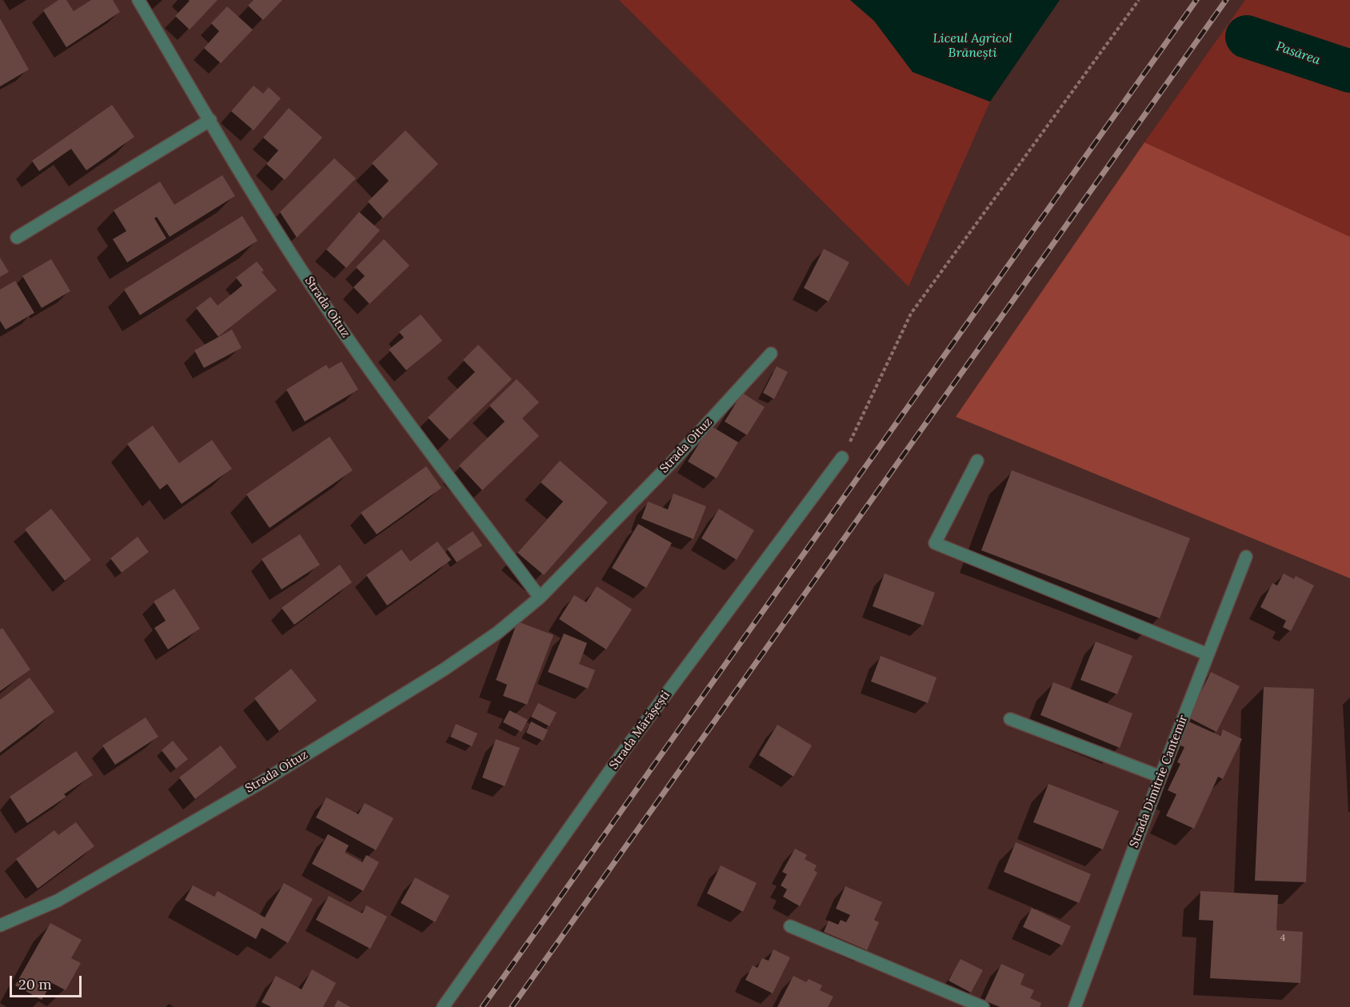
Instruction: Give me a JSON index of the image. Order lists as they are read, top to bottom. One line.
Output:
{"streets":{"street":["Strada Oituz","Strada Mărășești","Strada Dimitrie Cantemir"]},"water":["Liceul Agricol Brănești","Pasărea"],"house_numbers":["4"],"scale_bar":"20 m"}
